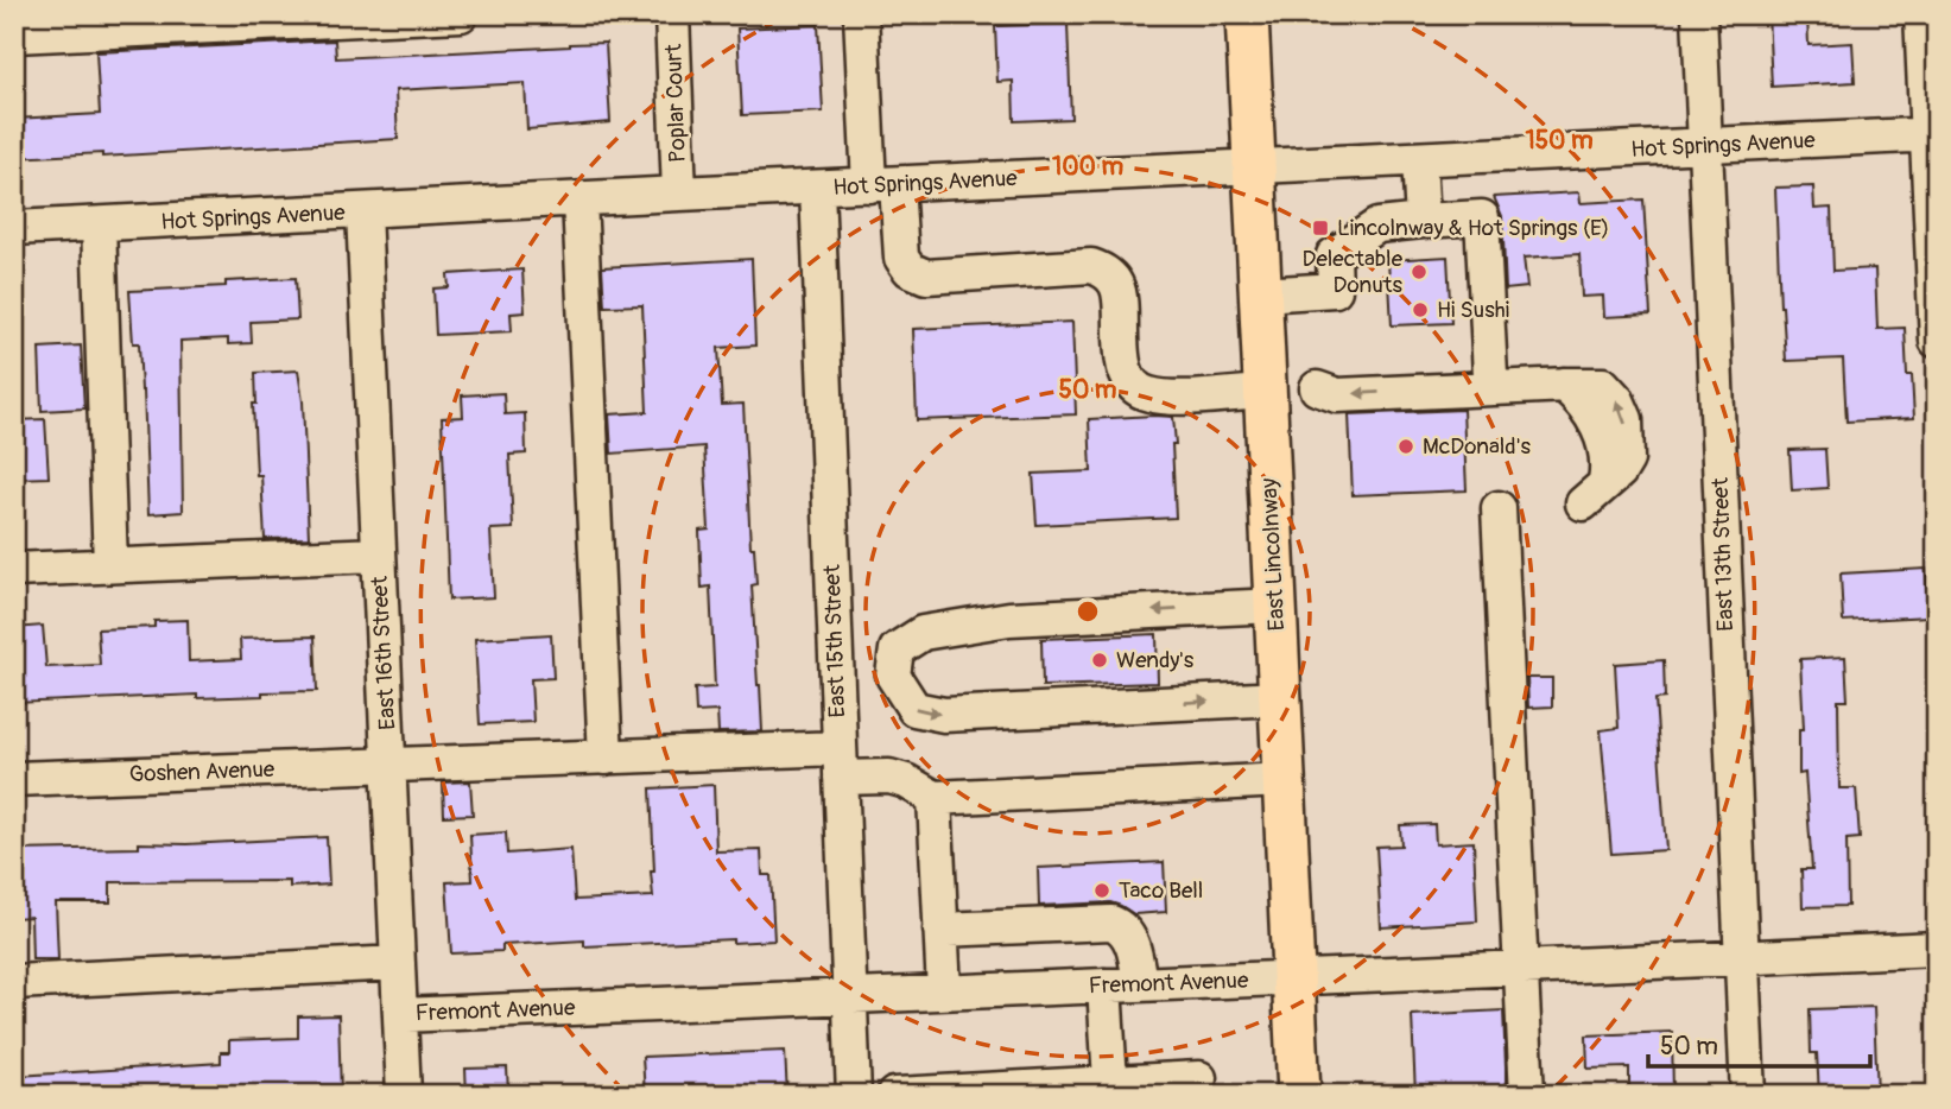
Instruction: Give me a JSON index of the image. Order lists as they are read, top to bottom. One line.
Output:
{"streets":{"main road":["East Lincolnway"],"street":["Poplar Court","Hot Springs Avenue","East 13th Street","East 15th Street","East 16th Street","Goshen Avenue","Fremont Avenue"]},"crossings":[["Poplar Court","Hot Springs Avenue"],["Hot Springs Avenue","East Lincolnway"],["Hot Springs Avenue","East 13th Street"],["Hot Springs Avenue","East 15th Street"],["Hot Springs Avenue","East 16th Street"],["East Lincolnway","Fremont Avenue"],["East 13th Street","Fremont Avenue"],["East 15th Street","Goshen Avenue"],["East 15th Street","Fremont Avenue"],["East 16th Street","Goshen Avenue"],["East 16th Street","Fremont Avenue"]],"places":{"transit":["Lincolnway & Hot Springs (E)"],"other":["Delectable Donuts","Hi Sushi","McDonald's","Wendy's","Taco Bell"]},"scale_bar":"50 m","rings":["150 m","100 m","50 m"]}
